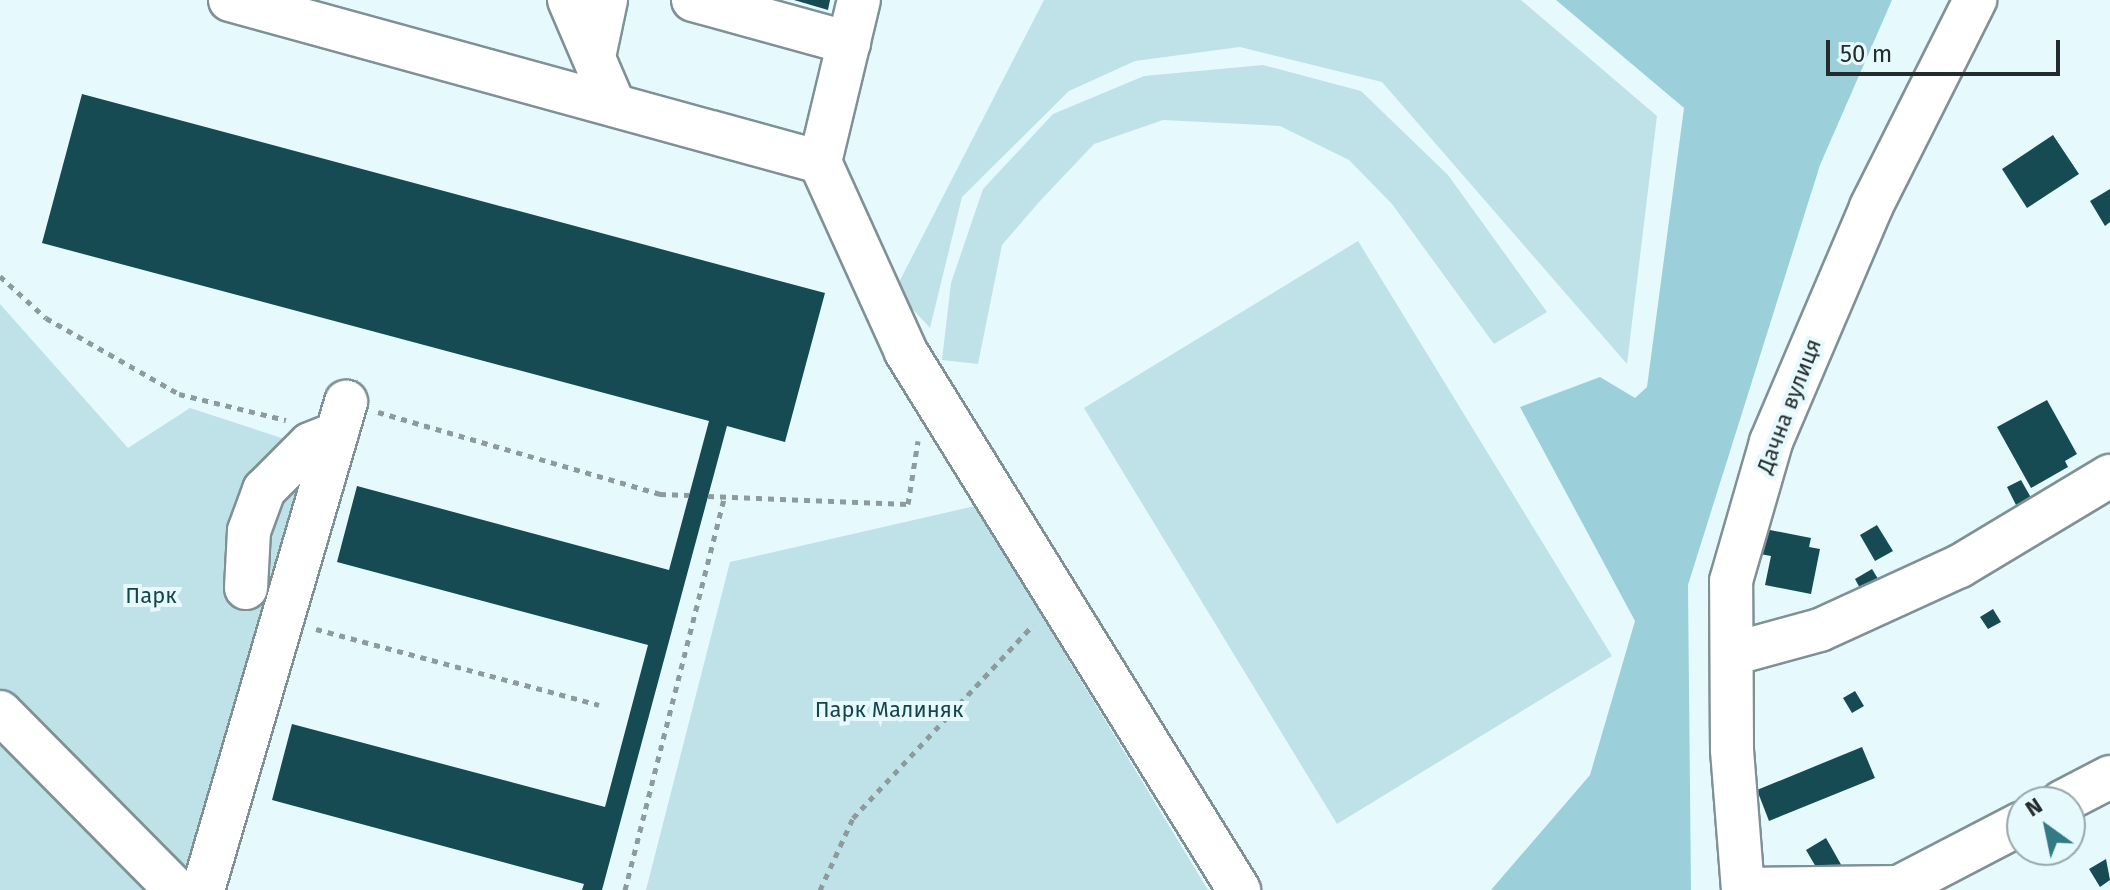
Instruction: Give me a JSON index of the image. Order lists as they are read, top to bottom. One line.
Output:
{"streets":{"street":["Дачна вулиця"]},"parks":["Парк","Парк Малиняк"],"scale_bar":"50 m","north":"top left"}
